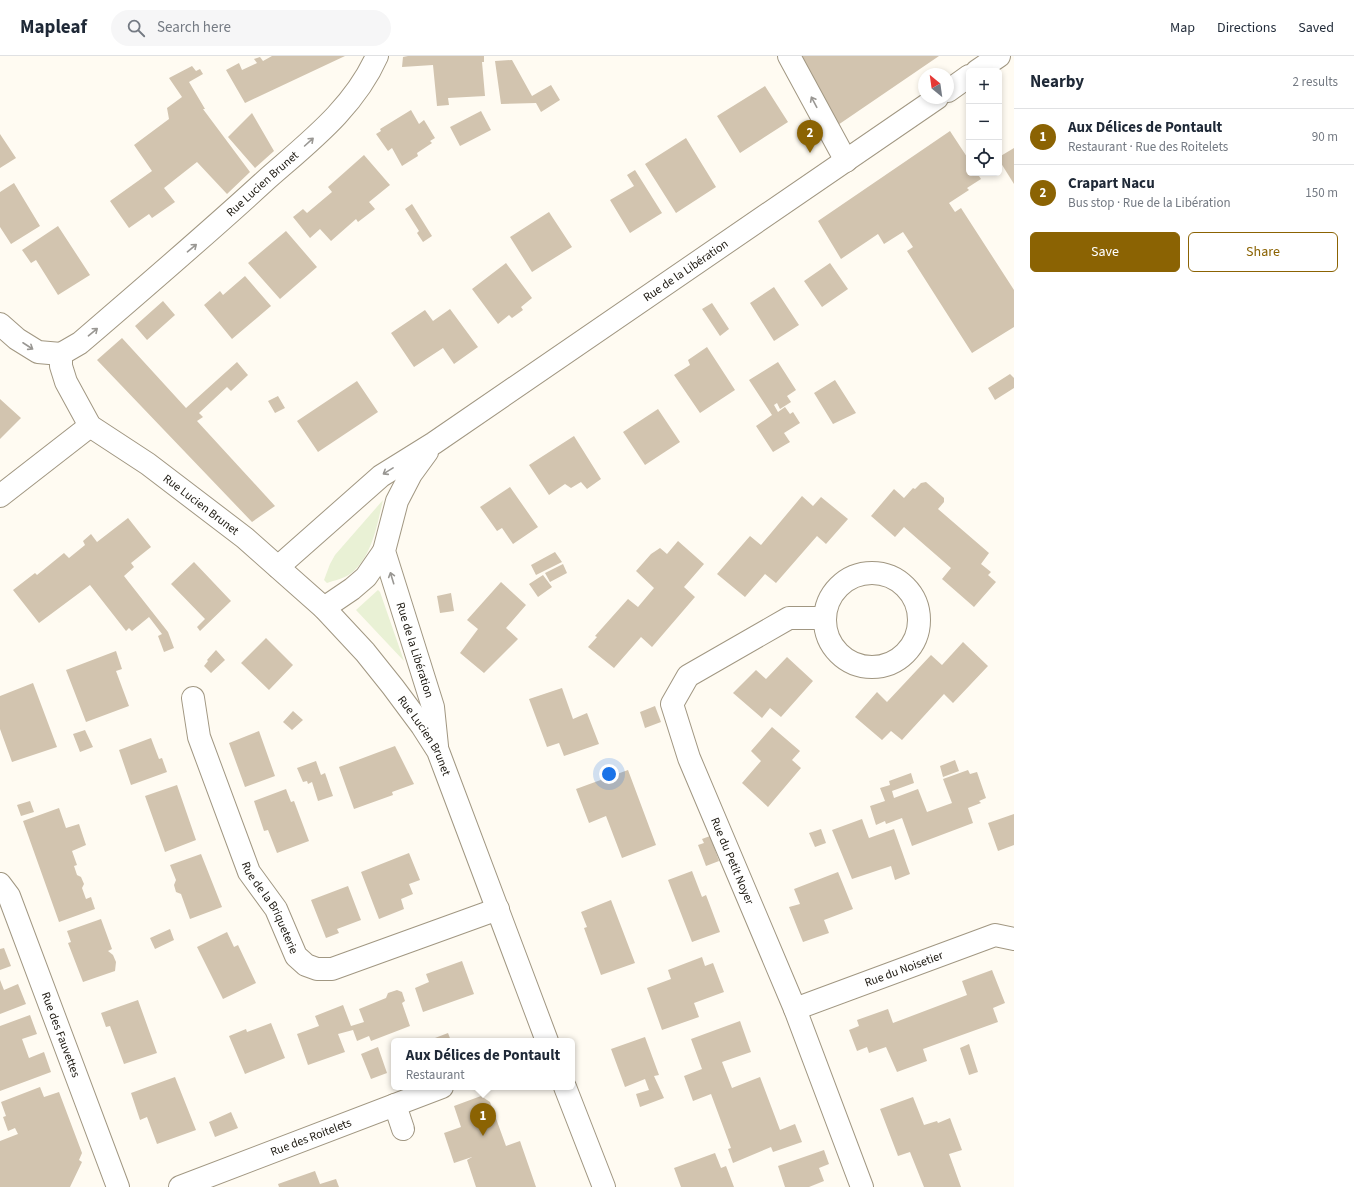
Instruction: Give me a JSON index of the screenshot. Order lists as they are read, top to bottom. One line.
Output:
{"streets":{"street":["Rue Lucien Brunet","Rue de la Libération","Rue du Petit Noyer","Rue de la Briqueterie","Rue du Noisetier","Rue des Fauvettes","Rue des Roitelets"]},"crossings":[["Rue Lucien Brunet","Rue de la Libération"],["Rue Lucien Brunet","Rue de la Briqueterie"],["Rue du Petit Noyer","Rue du Noisetier"]],"north":"top left","page":{"header":"Mapleaf","search":"Search here","nav":["Map","Directions","Saved"],"heading":["Nearby","2 results"],"map_buttons":["+","−"],"list":[{"mark":"1","name":"Aux Délices de Pontault","note":"Restaurant · Rue des Roitelets","value":"90 m"},{"mark":"2","name":"Crapart Nacu","note":"Bus stop · Rue de la Libération","value":"150 m"}],"pins":["2","1"],"buttons":["Save","Share"],"popup":["Aux Délices de Pontault","Restaurant"]}}
